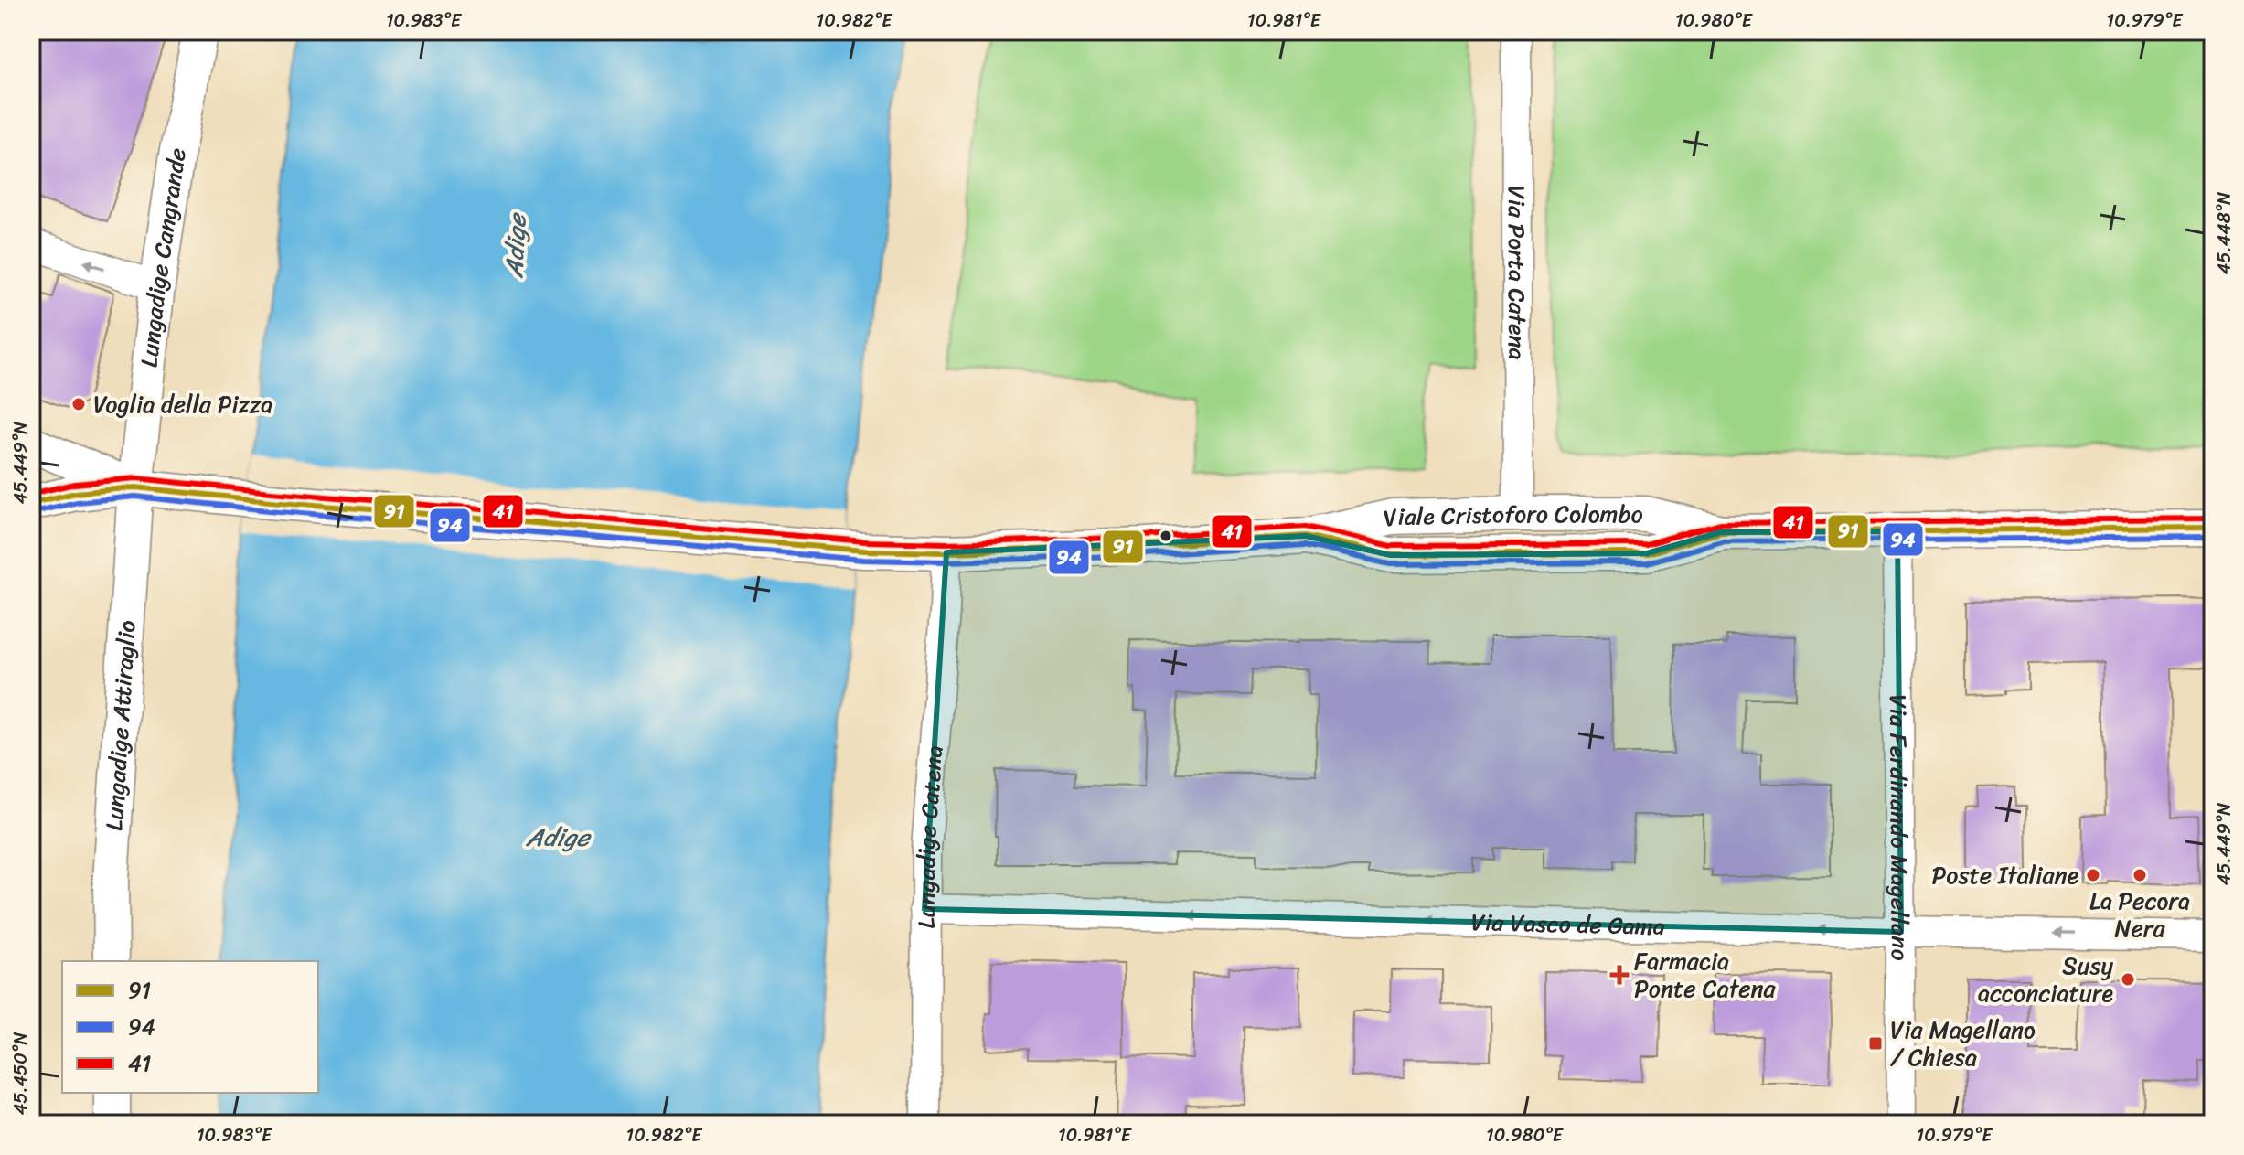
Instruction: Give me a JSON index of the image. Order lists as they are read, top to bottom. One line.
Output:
{"streets":{"street":["Lungadige Cangrande","Via Porta Catena","Viale Cristoforo Colombo","Lungadige Attiraglio","Via Ferdinando Magellano","Lungadige Catena","Via Vasco de Gama"]},"crossings":[["Lungadige Cangrande","Viale Cristoforo Colombo"],["Lungadige Cangrande","Lungadige Attiraglio"],["Via Porta Catena","Viale Cristoforo Colombo"],["Viale Cristoforo Colombo","Lungadige Attiraglio"],["Viale Cristoforo Colombo","Via Ferdinando Magellano"],["Viale Cristoforo Colombo","Lungadige Catena"],["Via Ferdinando Magellano","Via Vasco de Gama"],["Lungadige Catena","Via Vasco de Gama"]],"one_way":["Via Vasco de Gama"],"water":["Adige"],"places":{"other":["Voglia della Pizza","Poste Italiane","La Pecora Nera","Susy acconciature"],"health":["Farmacia Ponte Catena"],"transit":["Via Magellano / Chiesa"]},"lines":["transit line 41","transit line 91","transit line 94"],"legend":["91","94","41"],"coordinates":["10.983°E","10.982°E","10.981°E","10.980°E","10.979°E","45.448°N","45.449°N","45.450°N"]}
